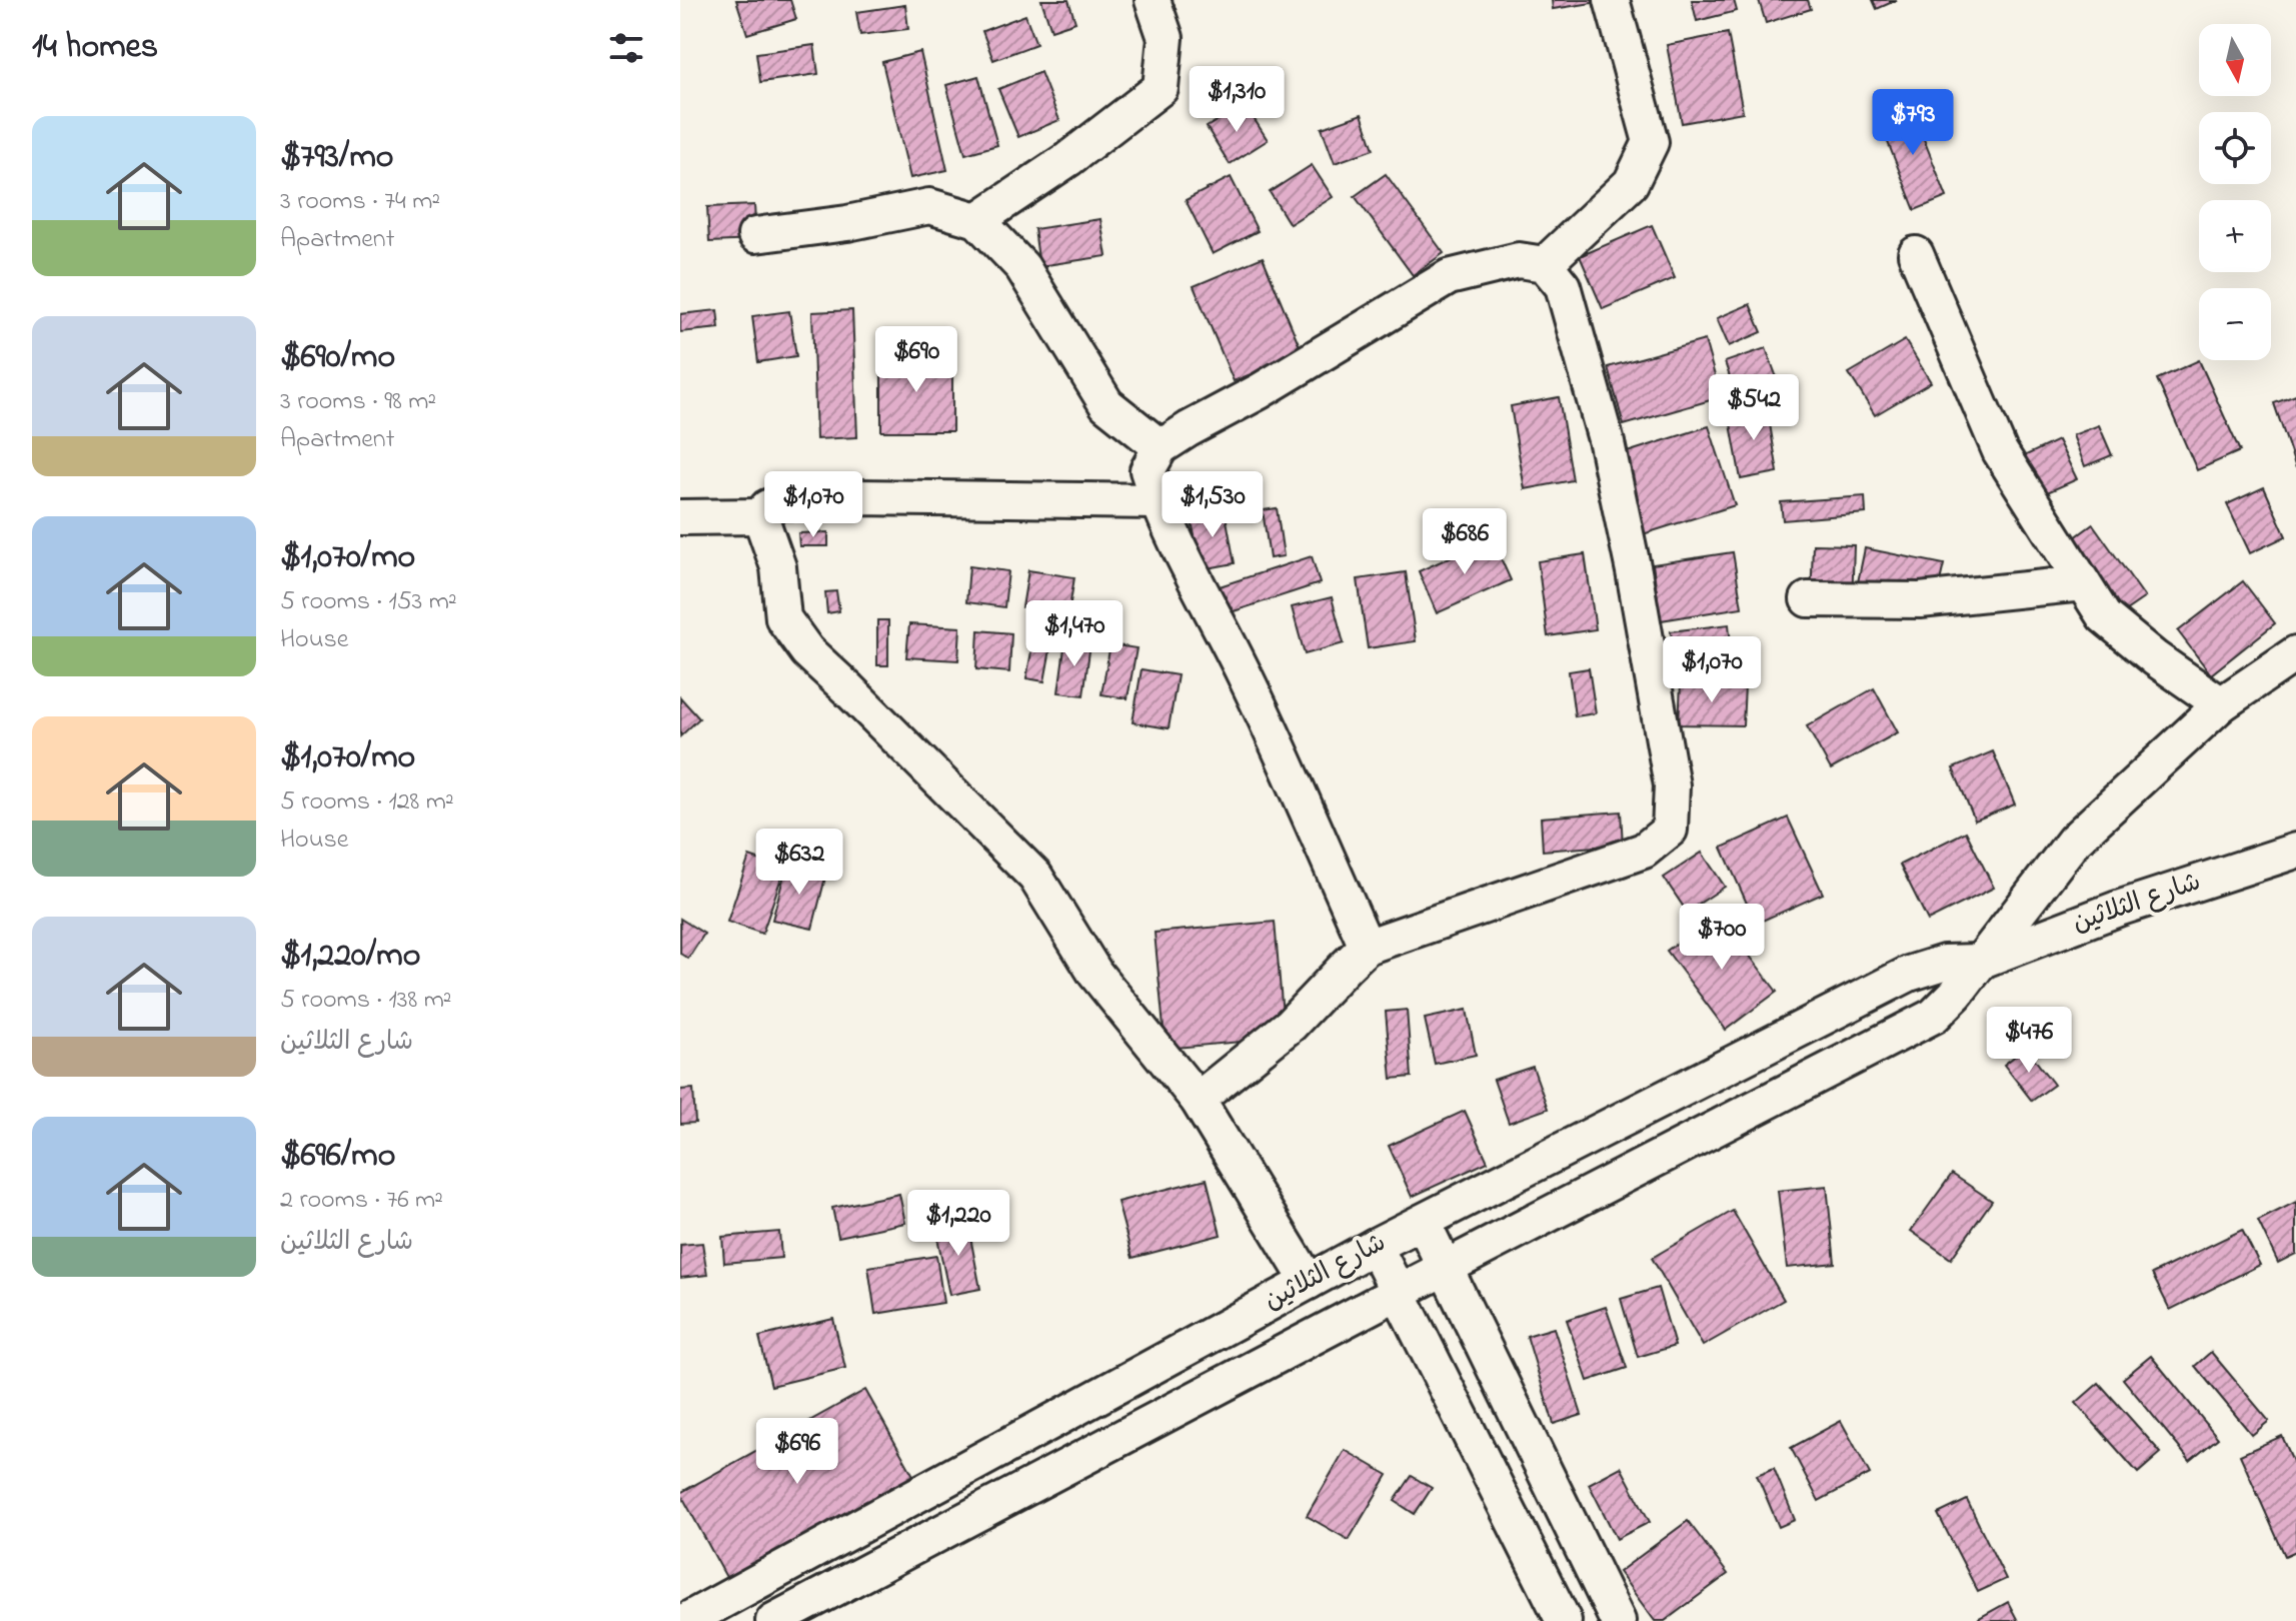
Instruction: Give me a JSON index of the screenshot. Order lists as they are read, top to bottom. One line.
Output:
{"streets":{"street":["شارع الثلاثين"]},"north":"bottom","page":{"heading":"14 homes","map_buttons":["+","−"],"price":["$1,310","$793","$690","$542","$1,070","$1,530","$686","$1,470","$1,070","$632","$700","$476","$1,220","$696"],"list":[{"name":"$793/mo","note":"3 rooms · 74 m² · Apartment"},{"name":"$690/mo","note":"3 rooms · 98 m² · Apartment"},{"name":"$1,070/mo","note":"5 rooms · 153 m² · House"},{"name":"$1,070/mo","note":"5 rooms · 128 m² · House"},{"name":"$1,220/mo","note":"5 rooms · 138 m² · شارع الثلاثين"},{"name":"$696/mo","note":"2 rooms · 76 m² · شارع الثلاثين"}]}}
